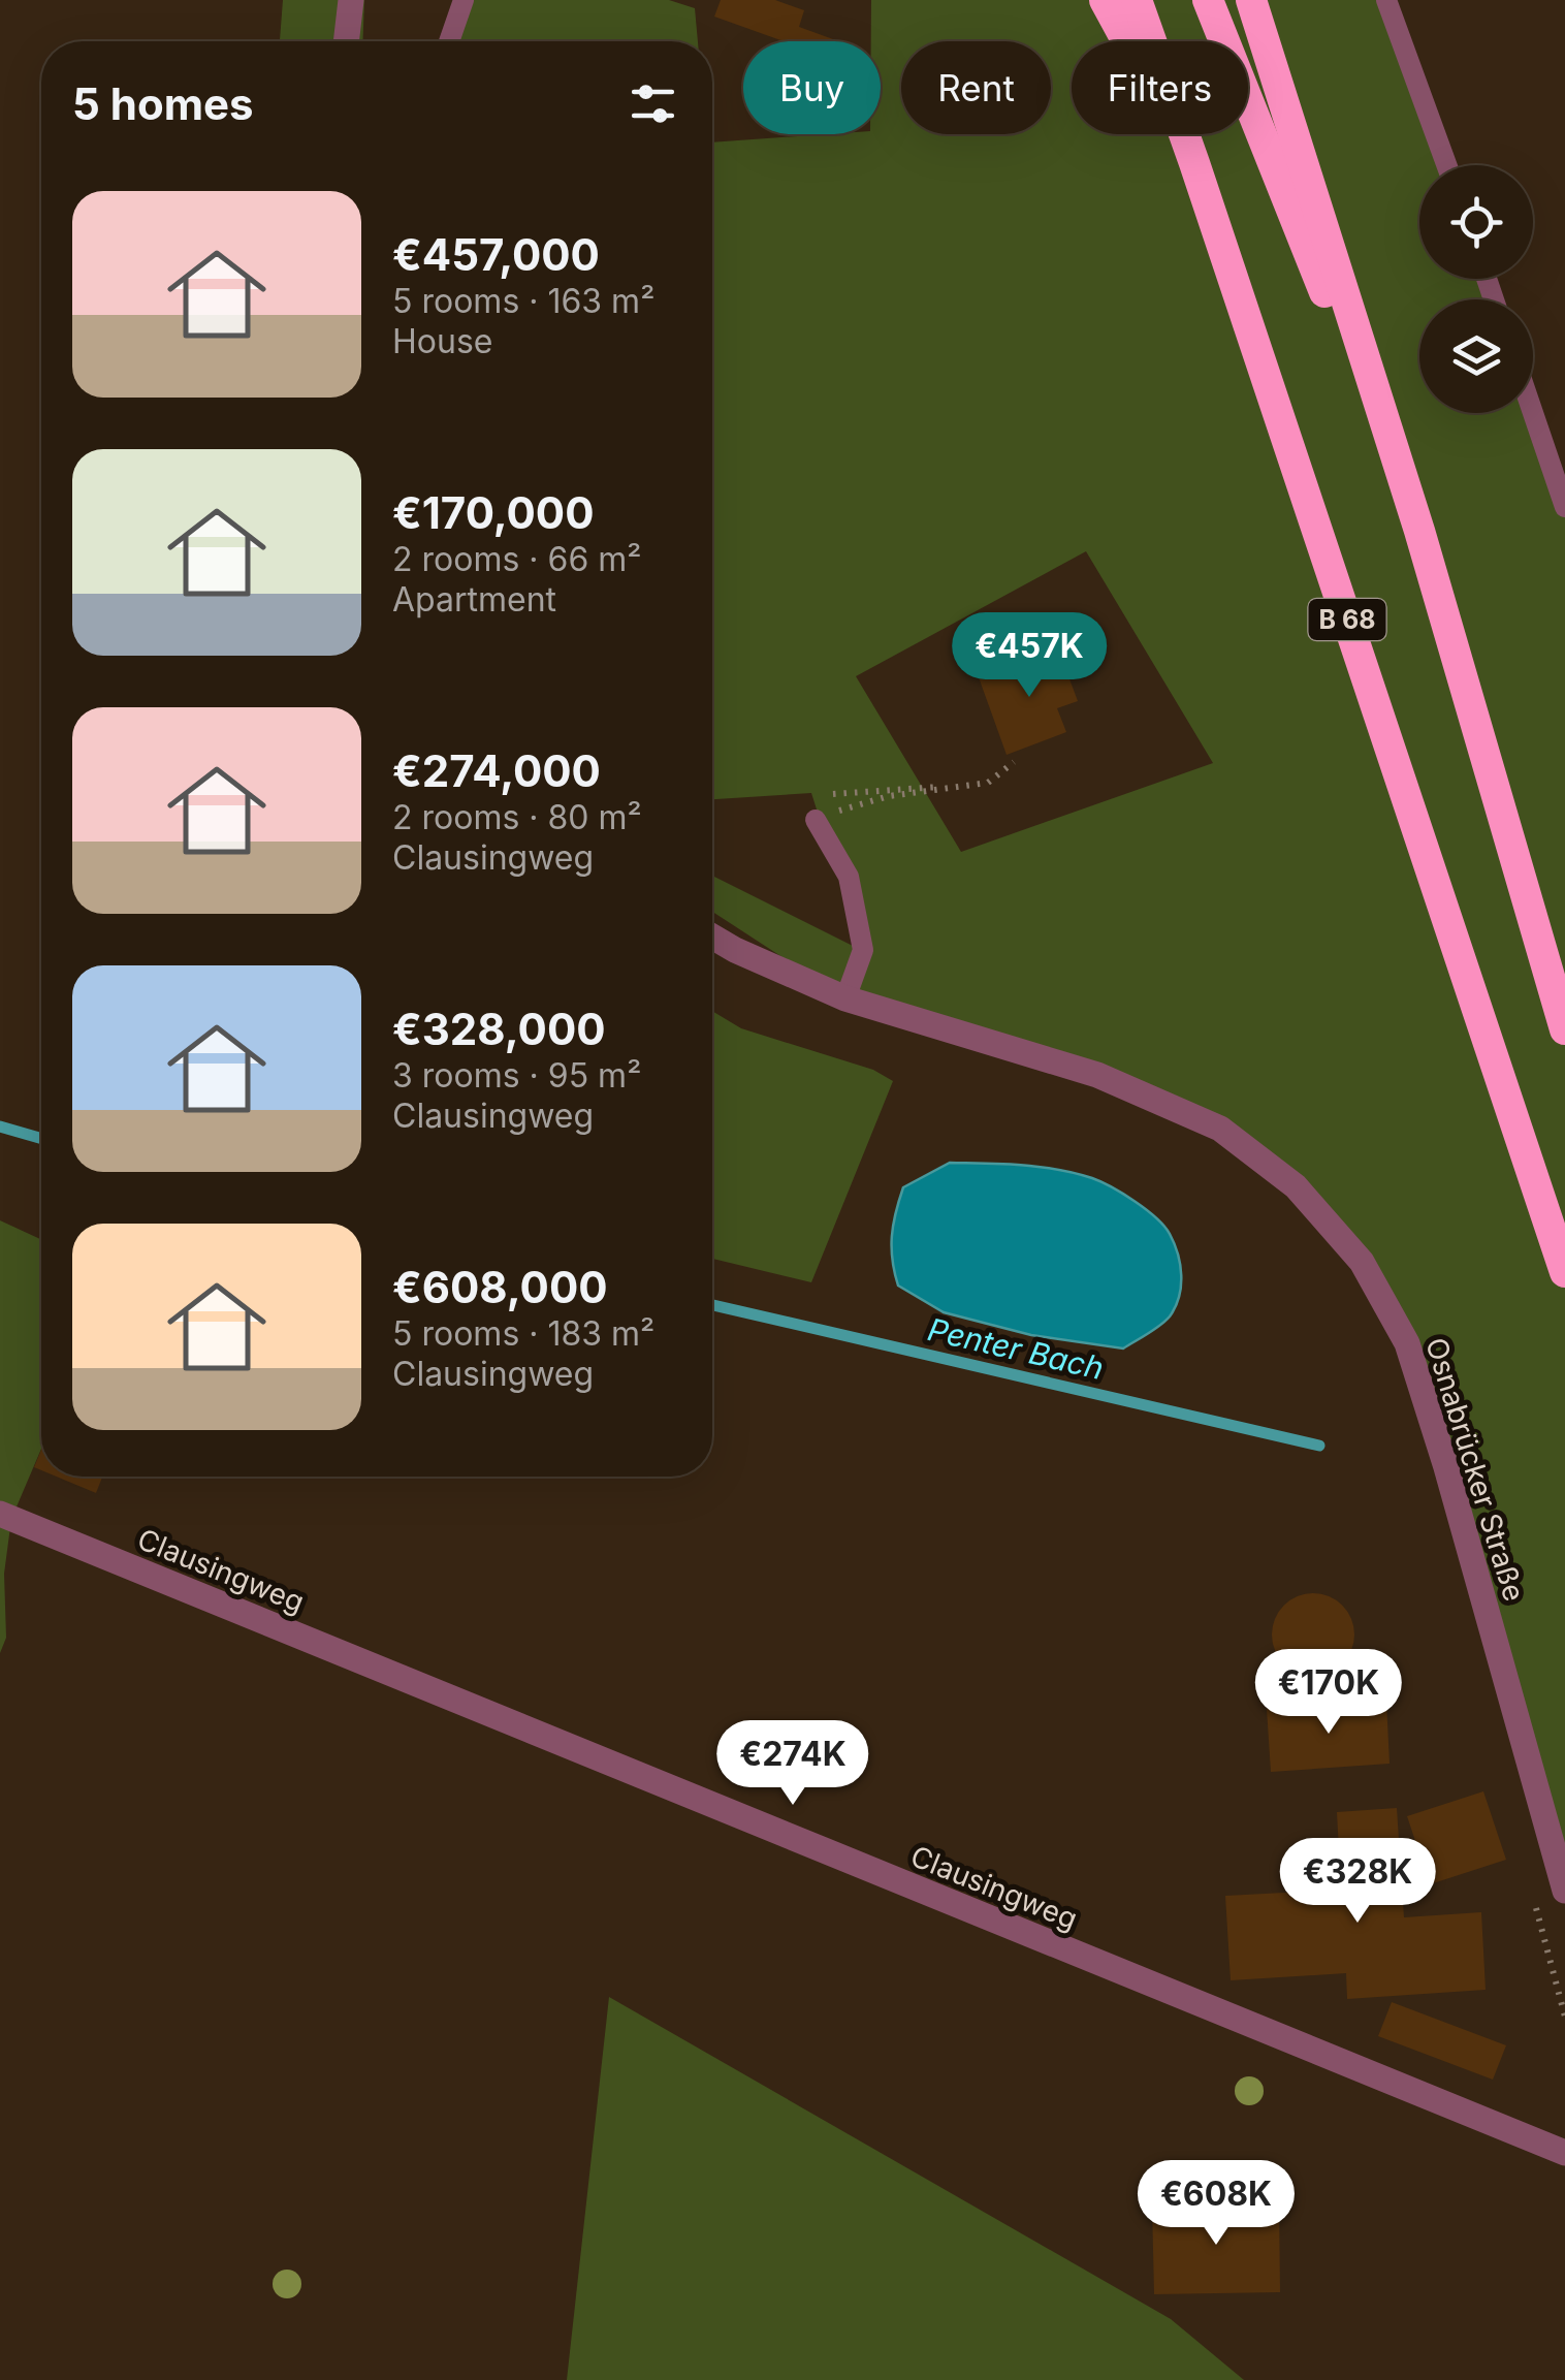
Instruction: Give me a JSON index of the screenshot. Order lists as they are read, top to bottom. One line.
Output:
{"streets":{"highway":["B 68"],"street":["Osnabrücker Straße","Clausingweg"]},"water":["Penter Bach"],"page":{"chip":["Buy","Rent","Filters"],"heading":"5 homes","list":[{"name":"€457,000","note":"5 rooms · 163 m² · House"},{"name":"€170,000","note":"2 rooms · 66 m² · Apartment"},{"name":"€274,000","note":"2 rooms · 80 m² · Clausingweg"},{"name":"€328,000","note":"3 rooms · 95 m² · Clausingweg"},{"name":"€608,000","note":"5 rooms · 183 m² · Clausingweg"}],"price":["€457K","€170K","€274K","€328K","€608K"]}}
